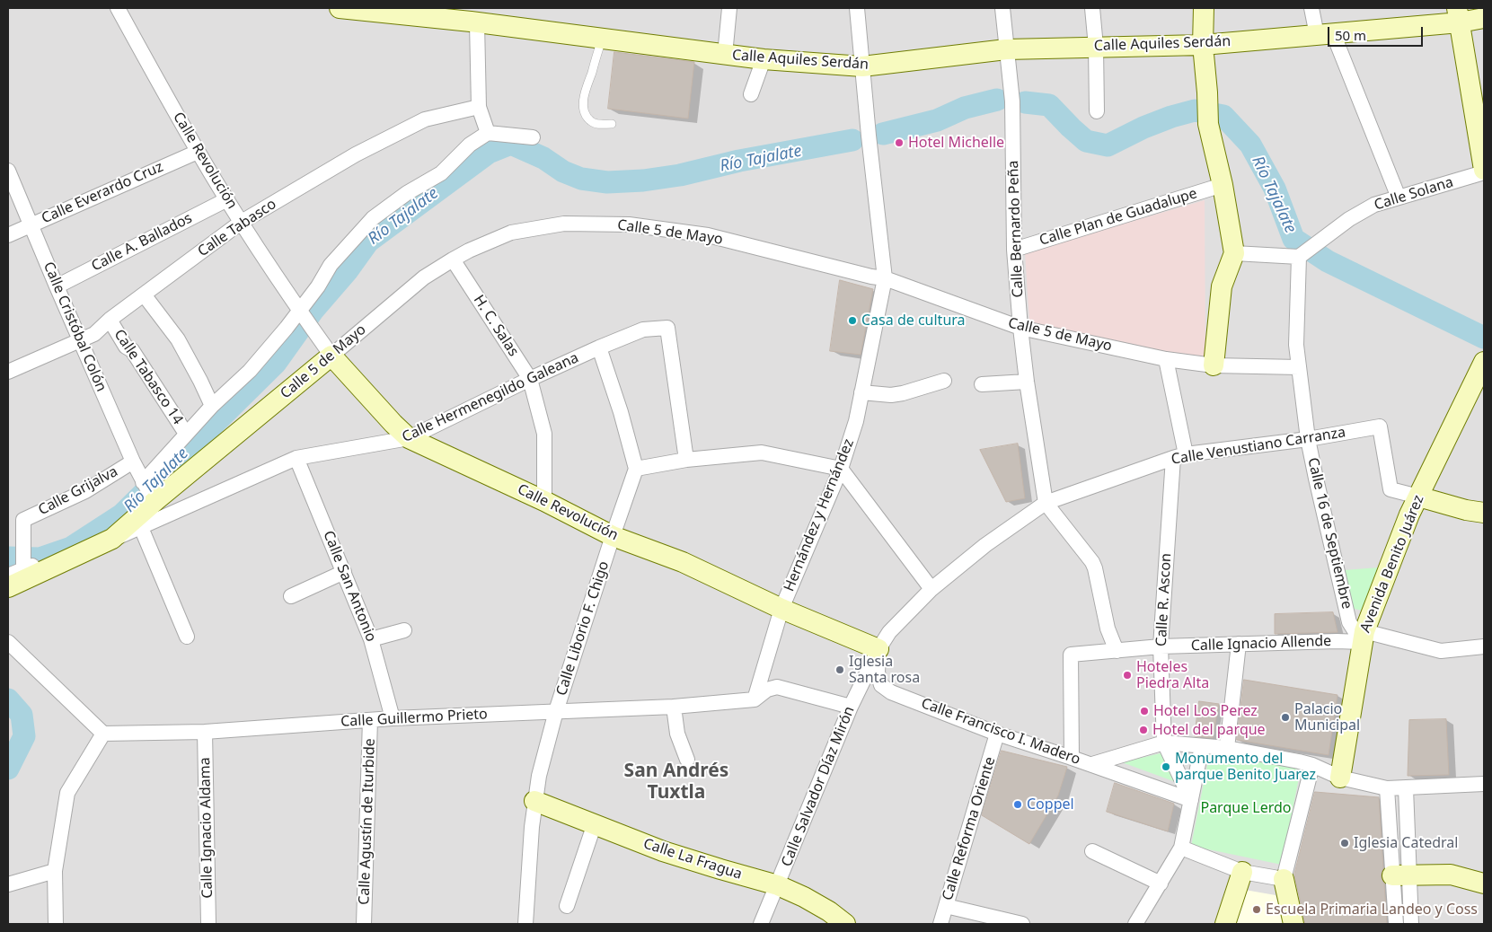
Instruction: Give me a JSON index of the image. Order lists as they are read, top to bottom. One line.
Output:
{"streets":{"street":["Calle Aquiles Serdán","Calle Revolución","Calle Everardo Cruz","Calle Solana","Calle Plan de Guadalupe","Calle Tabasco","Calle Bernardo Peña","Calle 5 de Mayo","Calle A. Ballados","H. C. Salas","Calle Cristóbal Colón","Calle Tabasco 14","Calle Hermenegildo Galeana","Calle Venustiano Carranza","Calle Grijalva","Hernández y Hernández","Calle 16 de Septiembre","Avenida Benito Juárez","Calle San Antonio","Calle R. Ascon","Calle Liborio F. Chigo","Calle Ignacio Allende","Calle Guillermo Prieto","Calle Francisco I. Madero","Calle Salvador Díaz Mirón","Calle Agustín de Iturbide","Calle Ignacio Aldama","Calle Reforma Oriente","Calle La Fragua"]},"crossings":[["Calle Aquiles Serdán","Calle Bernardo Peña"],["Calle Aquiles Serdán","Hernández y Hernández"],["Calle Revolución","Calle Everardo Cruz"],["Calle Revolución","Calle Tabasco"],["Calle Revolución","Calle 5 de Mayo"],["Calle Revolución","Calle A. Ballados"],["Calle Revolución","H. C. Salas"],["Calle Revolución","Calle Hermenegildo Galeana"],["Calle Revolución","Calle Venustiano Carranza"],["Calle Revolución","Hernández y Hernández"],["Calle Revolución","Calle Liborio F. Chigo"],["Calle Revolución","Calle Salvador Díaz Mirón"],["Calle Everardo Cruz","Calle Cristóbal Colón"],["Calle Solana","Calle 16 de Septiembre"],["Calle Plan de Guadalupe","Calle Bernardo Peña"],["Calle Tabasco","Calle Cristóbal Colón"],["Calle Tabasco","Calle Tabasco 14"],["Calle Bernardo Peña","Calle 5 de Mayo"],["Calle Bernardo Peña","Calle Venustiano Carranza"],["Calle 5 de Mayo","H. C. Salas"],["Calle 5 de Mayo","Calle Cristóbal Colón"],["Calle 5 de Mayo","Calle Tabasco 14"],["Calle 5 de Mayo","Calle Hermenegildo Galeana"],["Calle 5 de Mayo","Hernández y Hernández"],["Calle 5 de Mayo","Calle 16 de Septiembre"],["Calle 5 de Mayo","Calle R. Ascon"],["Calle A. Ballados","Calle Cristóbal Colón"],["H. C. Salas","Calle Hermenegildo Galeana"],["Calle Cristóbal Colón","Calle Grijalva"],["Calle Hermenegildo Galeana","Calle Grijalva"],["Calle Hermenegildo Galeana","Calle San Antonio"],["Calle Venustiano Carranza","Calle 16 de Septiembre"],["Calle Venustiano Carranza","Avenida Benito Juárez"],["Calle Venustiano Carranza","Calle R. Ascon"],["Calle Venustiano Carranza","Calle Salvador Díaz Mirón"],["Hernández y Hernández","Calle Guillermo Prieto"],["Calle 16 de Septiembre","Avenida Benito Juárez"],["Calle 16 de Septiembre","Calle Ignacio Allende"],["Avenida Benito Juárez","Calle Ignacio Allende"],["Avenida Benito Juárez","Calle Francisco I. Madero"],["Calle San Antonio","Calle Guillermo Prieto"],["Calle R. Ascon","Calle Ignacio Allende"],["Calle R. Ascon","Calle Francisco I. Madero"],["Calle Liborio F. Chigo","Calle Guillermo Prieto"],["Calle Liborio F. Chigo","Calle La Fragua"],["Calle Ignacio Allende","Calle Francisco I. Madero"],["Calle Guillermo Prieto","Calle Salvador Díaz Mirón"],["Calle Guillermo Prieto","Calle Agustín de Iturbide"],["Calle Guillermo Prieto","Calle Ignacio Aldama"],["Calle Francisco I. Madero","Calle Salvador Díaz Mirón"],["Calle Francisco I. Madero","Calle Reforma Oriente"],["Calle Salvador Díaz Mirón","Calle La Fragua"]],"districts":["San Andrés Tuxtla"],"water":["Río Tajalate"],"parks":["Parque Lerdo"],"places":["Hotel Michelle","Casa de cultura","Iglesia Santa rosa","Hoteles Piedra Alta","Hotel Los Perez","Palacio Municipal","Hotel del parque","Monumento del parque Benito Juarez","Coppel","Iglesia Catedral","Escuela Primaria Landeo y Coss"],"scale_bar":"50 m"}
